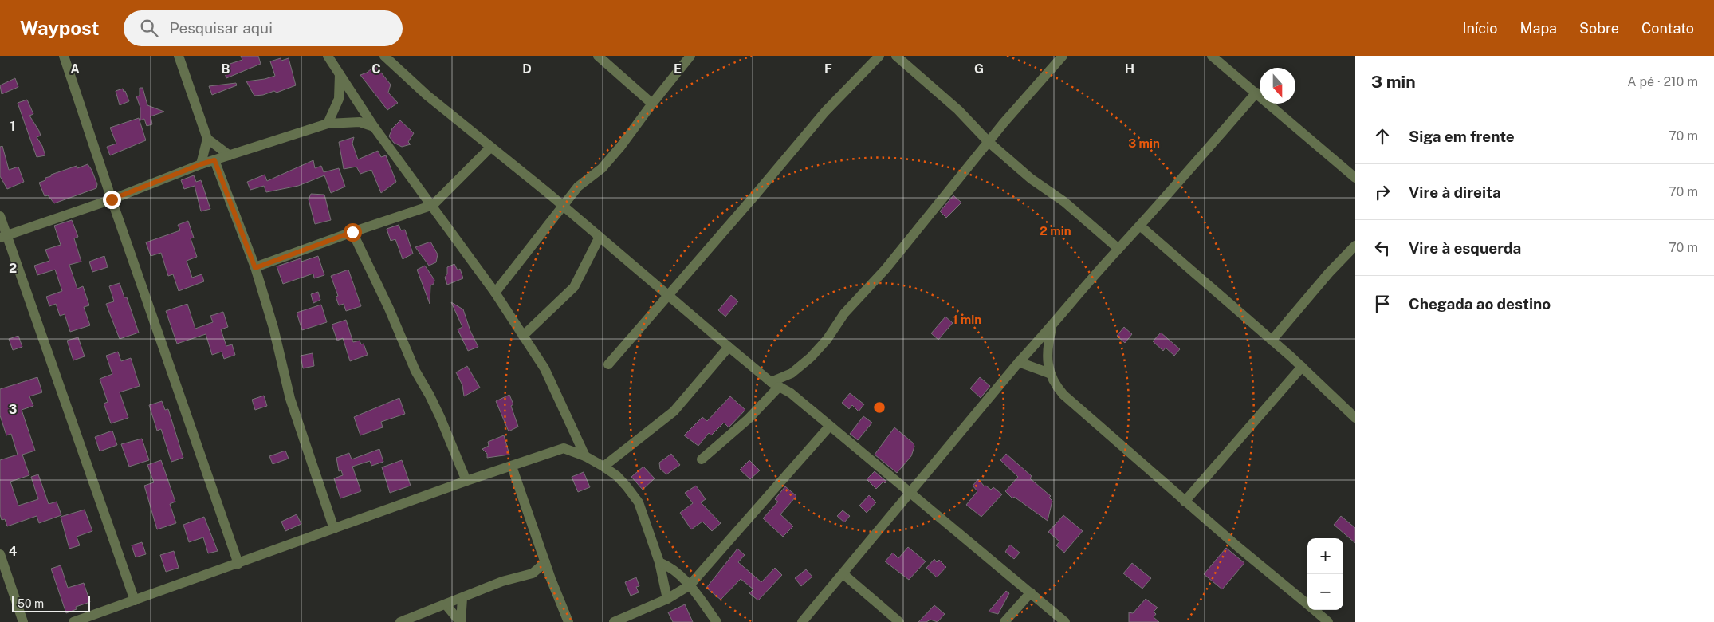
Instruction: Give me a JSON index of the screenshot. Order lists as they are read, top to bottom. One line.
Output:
{"scale_bar":"50 m","north":"bottom","page":{"header":"Waypost","search":"Pesquisar aqui","nav":["Início","Mapa","Sobre","Contato"],"heading":["3 min","A pé · 210 m"],"list":[["Siga em frente","70 m"],["Vire à direita","70 m"],["Vire à esquerda","70 m"],"Chegada ao destino"],"map_buttons":["+","−"],"scale":"50 m"},"grid":{"columns":["A","B","C","D","E","F","G","H"],"rows":["1","2","3","4"]},"rings":["3 min","2 min","1 min"]}
